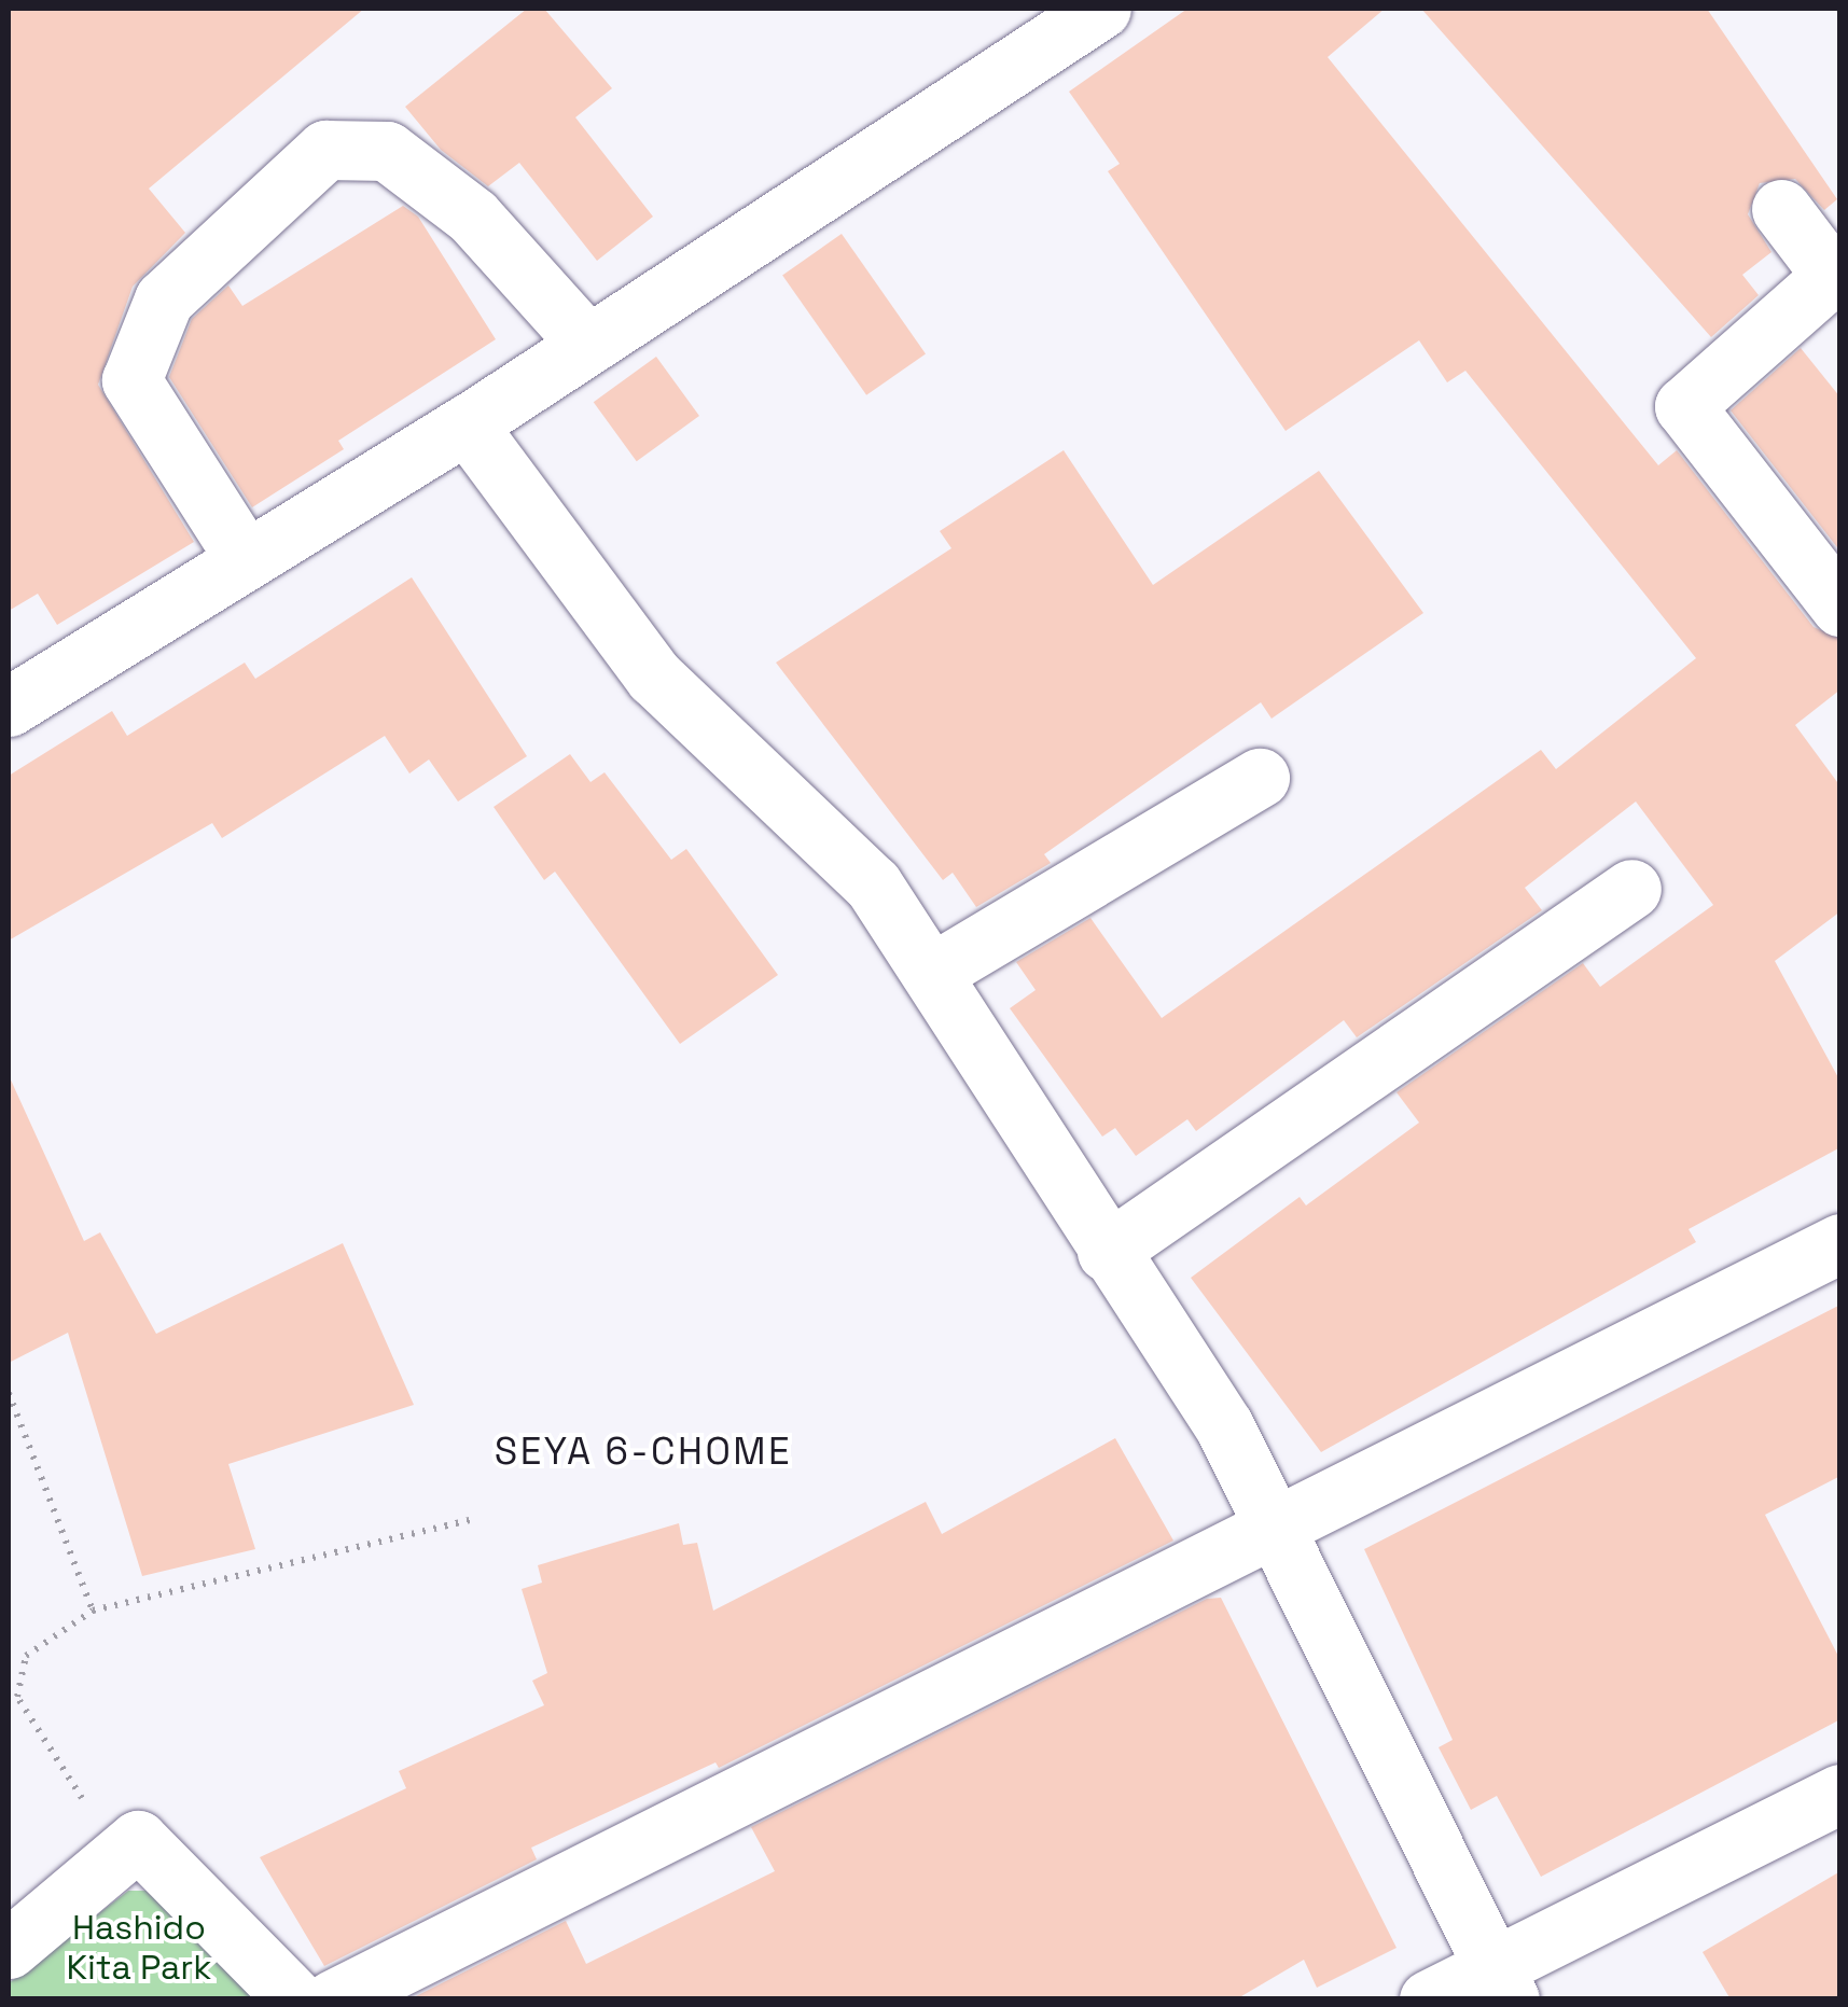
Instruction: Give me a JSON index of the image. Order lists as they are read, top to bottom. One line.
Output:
{"districts":["SEYA 6-CHOME"],"parks":["Hashido Kita Park"]}
